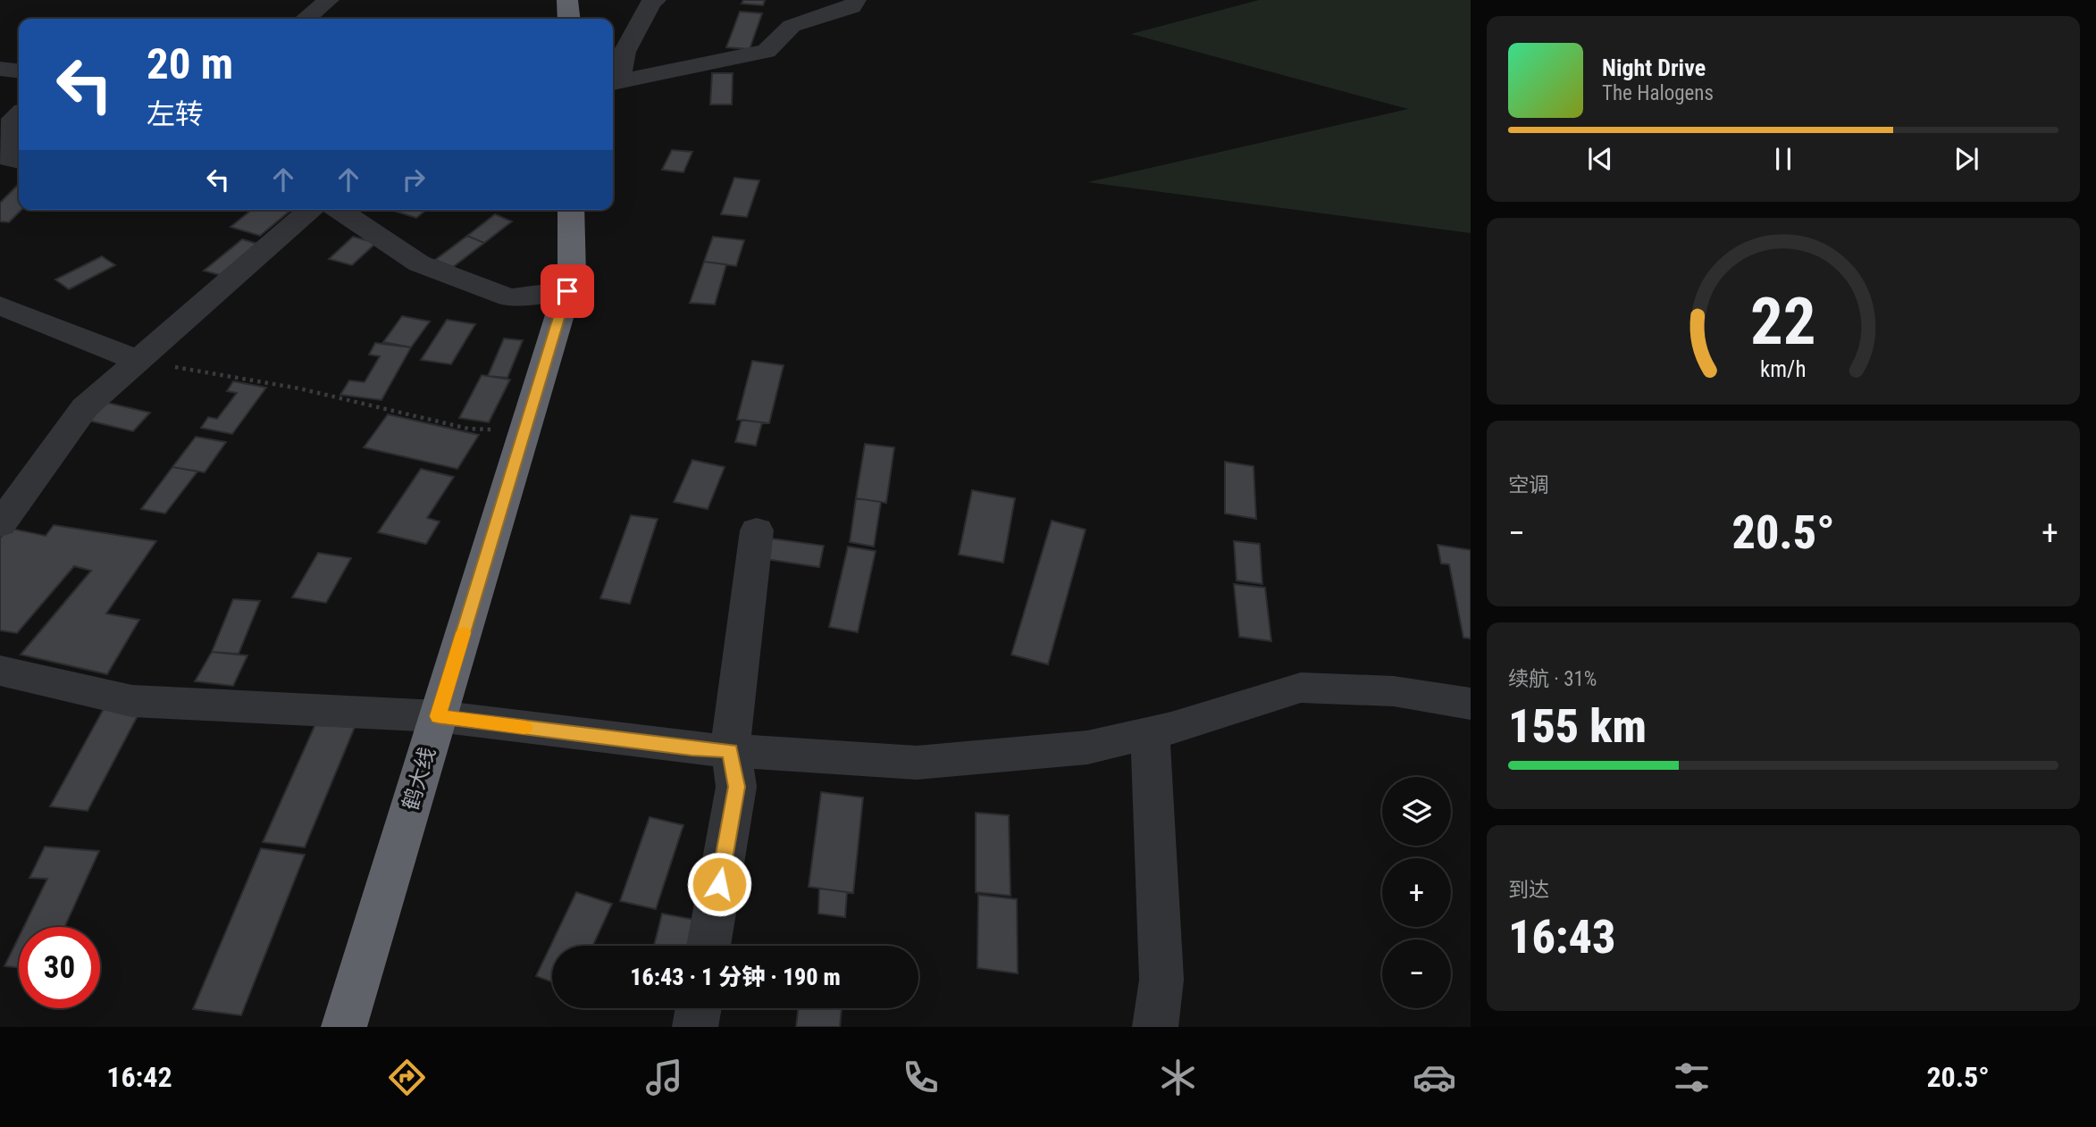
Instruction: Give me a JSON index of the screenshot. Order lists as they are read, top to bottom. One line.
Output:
{"streets":{"highway":["鹤大线"]},"page":{"turn":["20 m","左转"],"song":["Night Drive","The Halogens"],"tile":["空调",["续航 · 31%","155 km"],["到达","16:43"]],"heat":["−","20.5°","+"],"map_buttons":["+","−"],"limit":"30","trip":"16:43 · 1 分钟 · 190 m","tabs":["16:42","20.5°"],"gauge":["22","km/h"]}}
